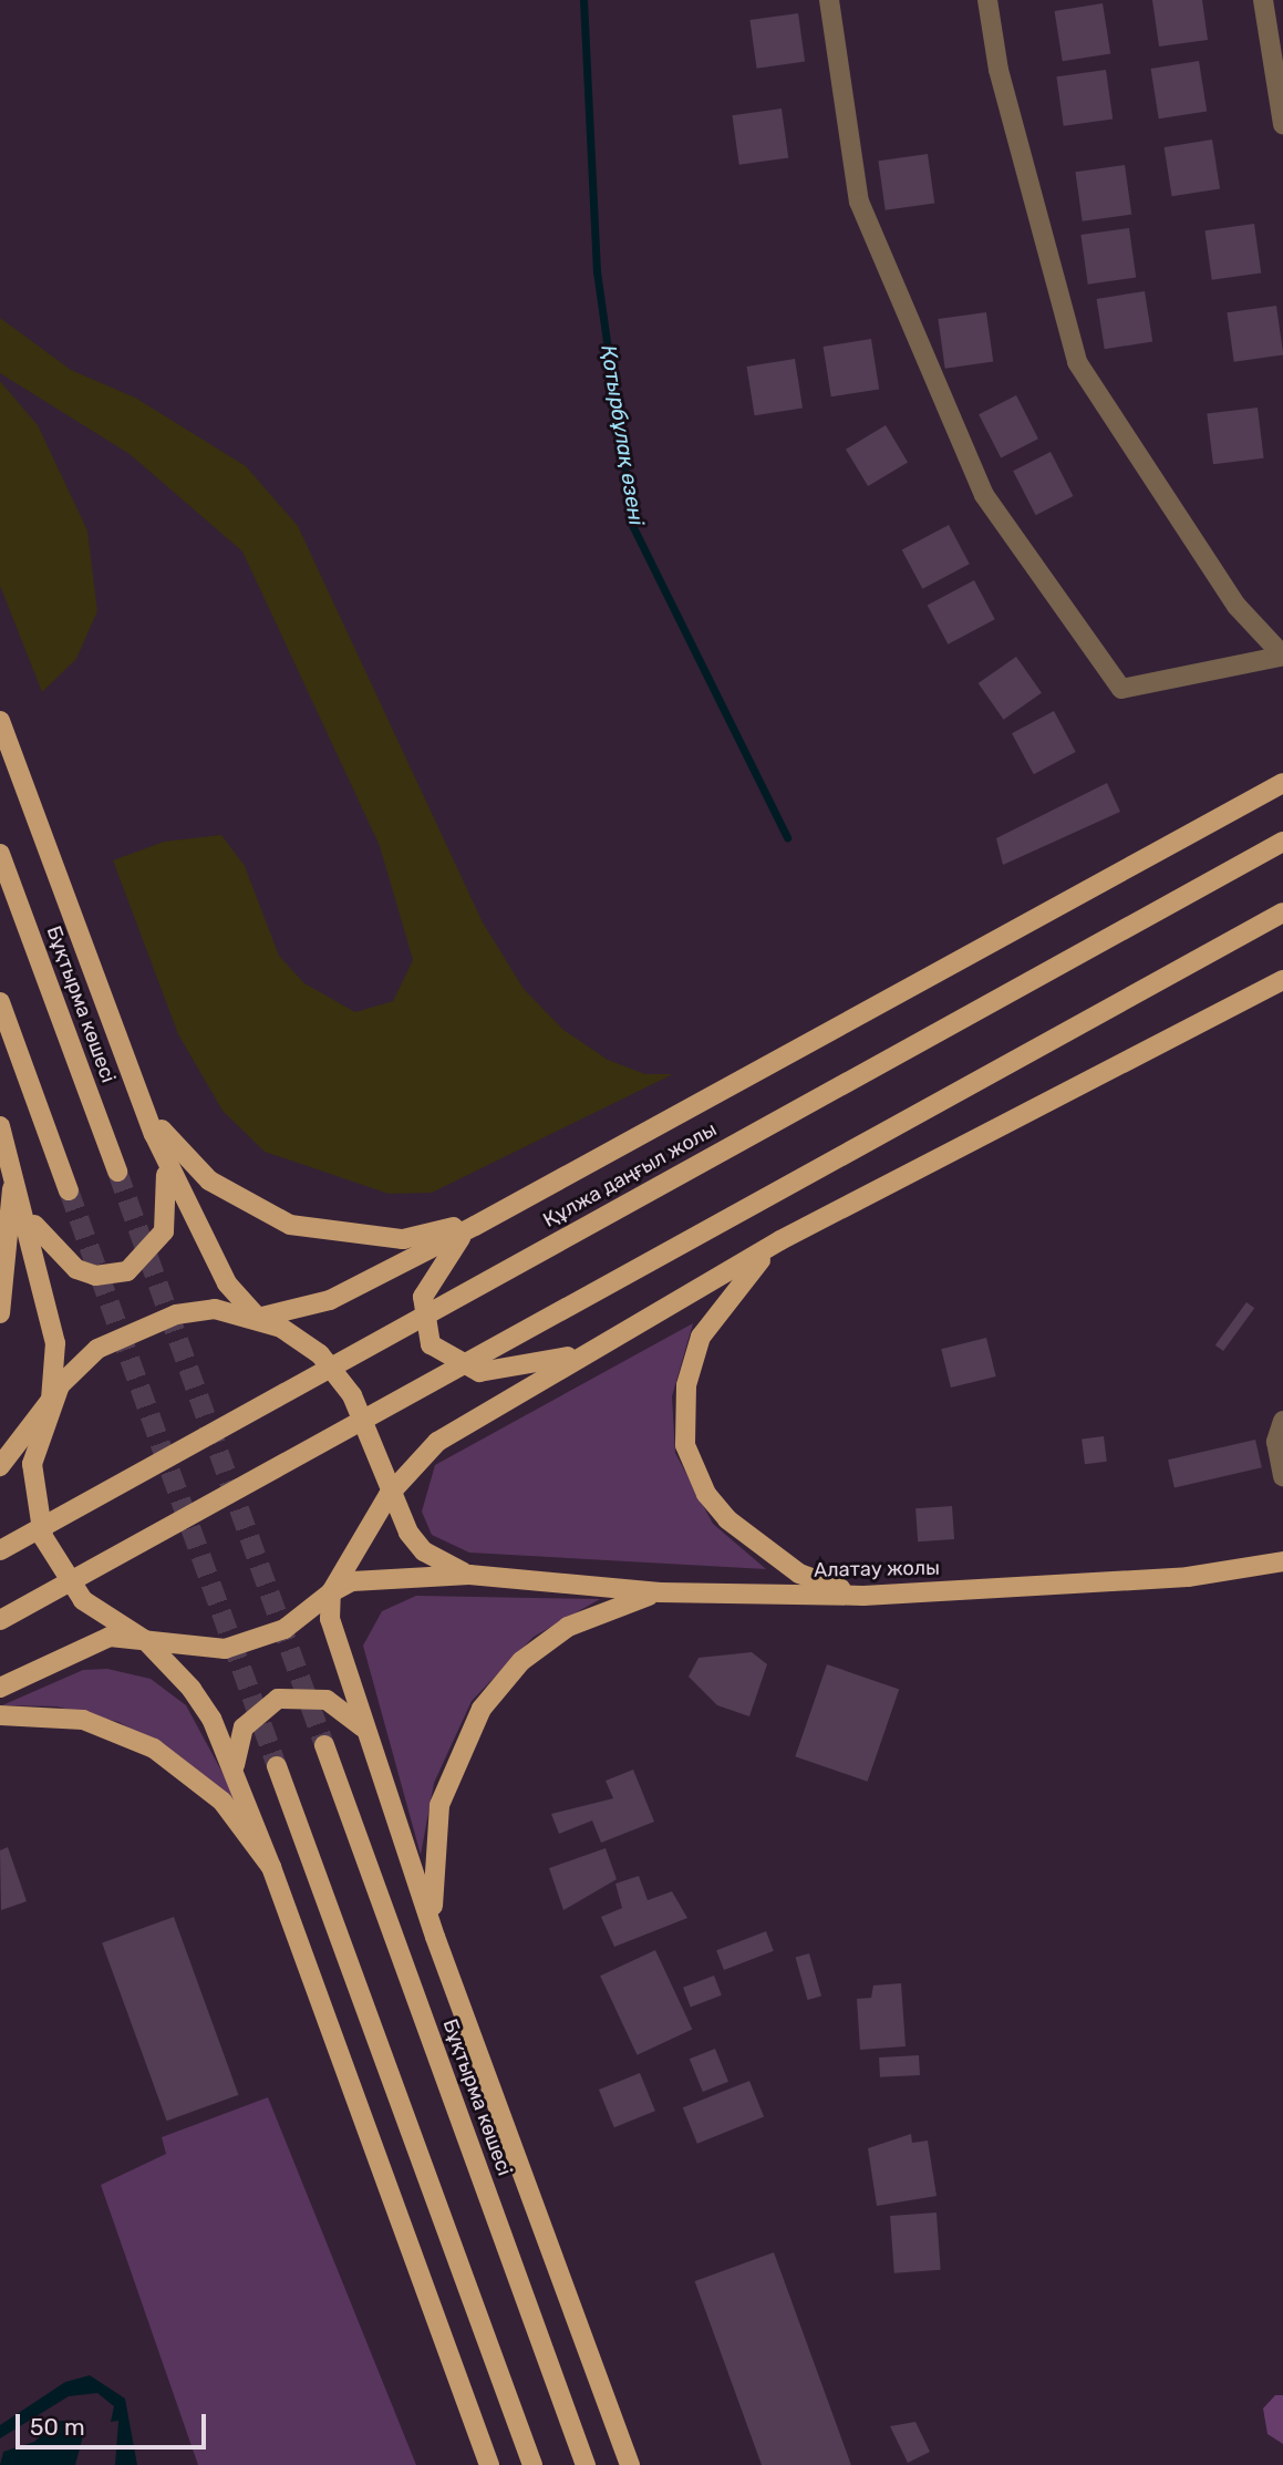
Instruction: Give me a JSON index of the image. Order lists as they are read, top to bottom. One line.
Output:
{"streets":{"main road":["Бұқтырма көшесі","Құлжа даңғыл жолы","Алатау жолы"]},"water":["Қотырбұлақ өзені"],"scale_bar":"50 m"}
